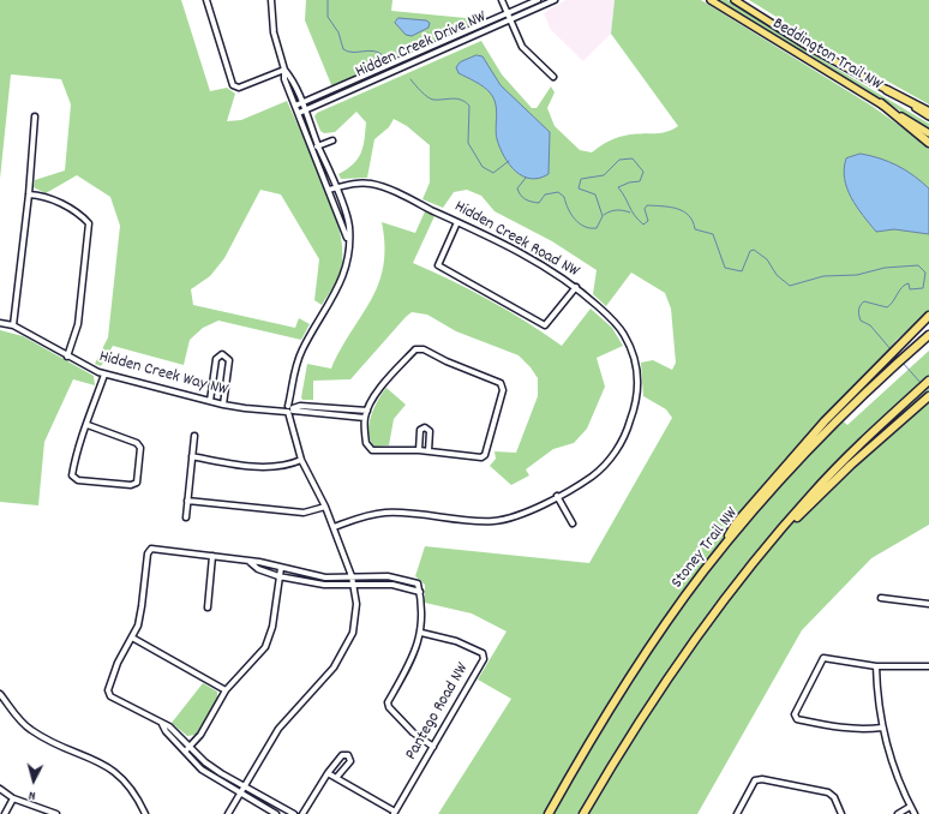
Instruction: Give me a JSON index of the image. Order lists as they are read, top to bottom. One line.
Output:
{"streets":{"highway":["Stoney Trail NW"],"main road":["Beddington Trail NW"],"street":["Hidden Creek Drive NW","Hidden Creek Road NW","Hidden Creek Way NW","Pantego Road NW"]},"north":"bottom"}
